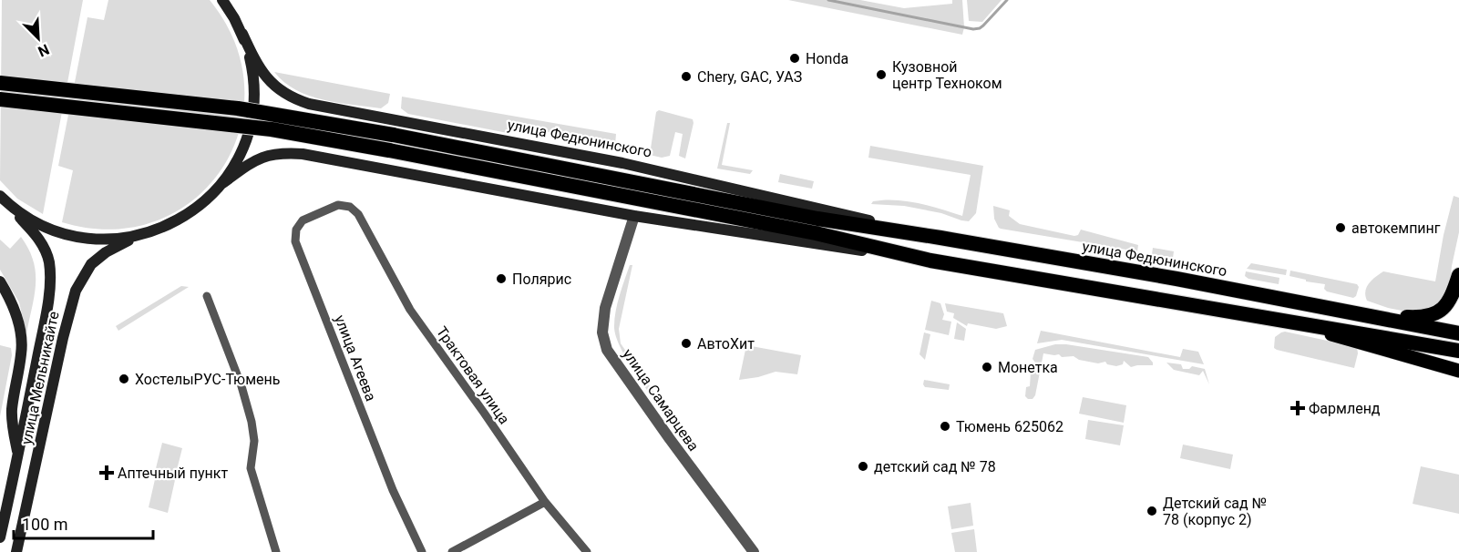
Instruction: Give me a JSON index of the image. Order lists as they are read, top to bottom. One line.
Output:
{"streets":{"highway":["улица Федюнинского"],"main road":["улица Мельникайте"],"street":["улица Агеева","Трактовая улица","улица Самарцева"]},"crossings":[["улица Агеева","Трактовая улица"]],"places":{"other":["Honda","Кузовной центр Техноком","Chery, GAC, УАЗ","автокемпинг","Полярис","АвтоХит","Монетка","ХостелыРУС-Тюмень","Тюмень 625062","детский сад № 78","Детский сад № 78 (корпус 2)"],"health":["Фармленд","Аптечный пункт"]},"scale_bar":"100 m","north":"bottom right"}
